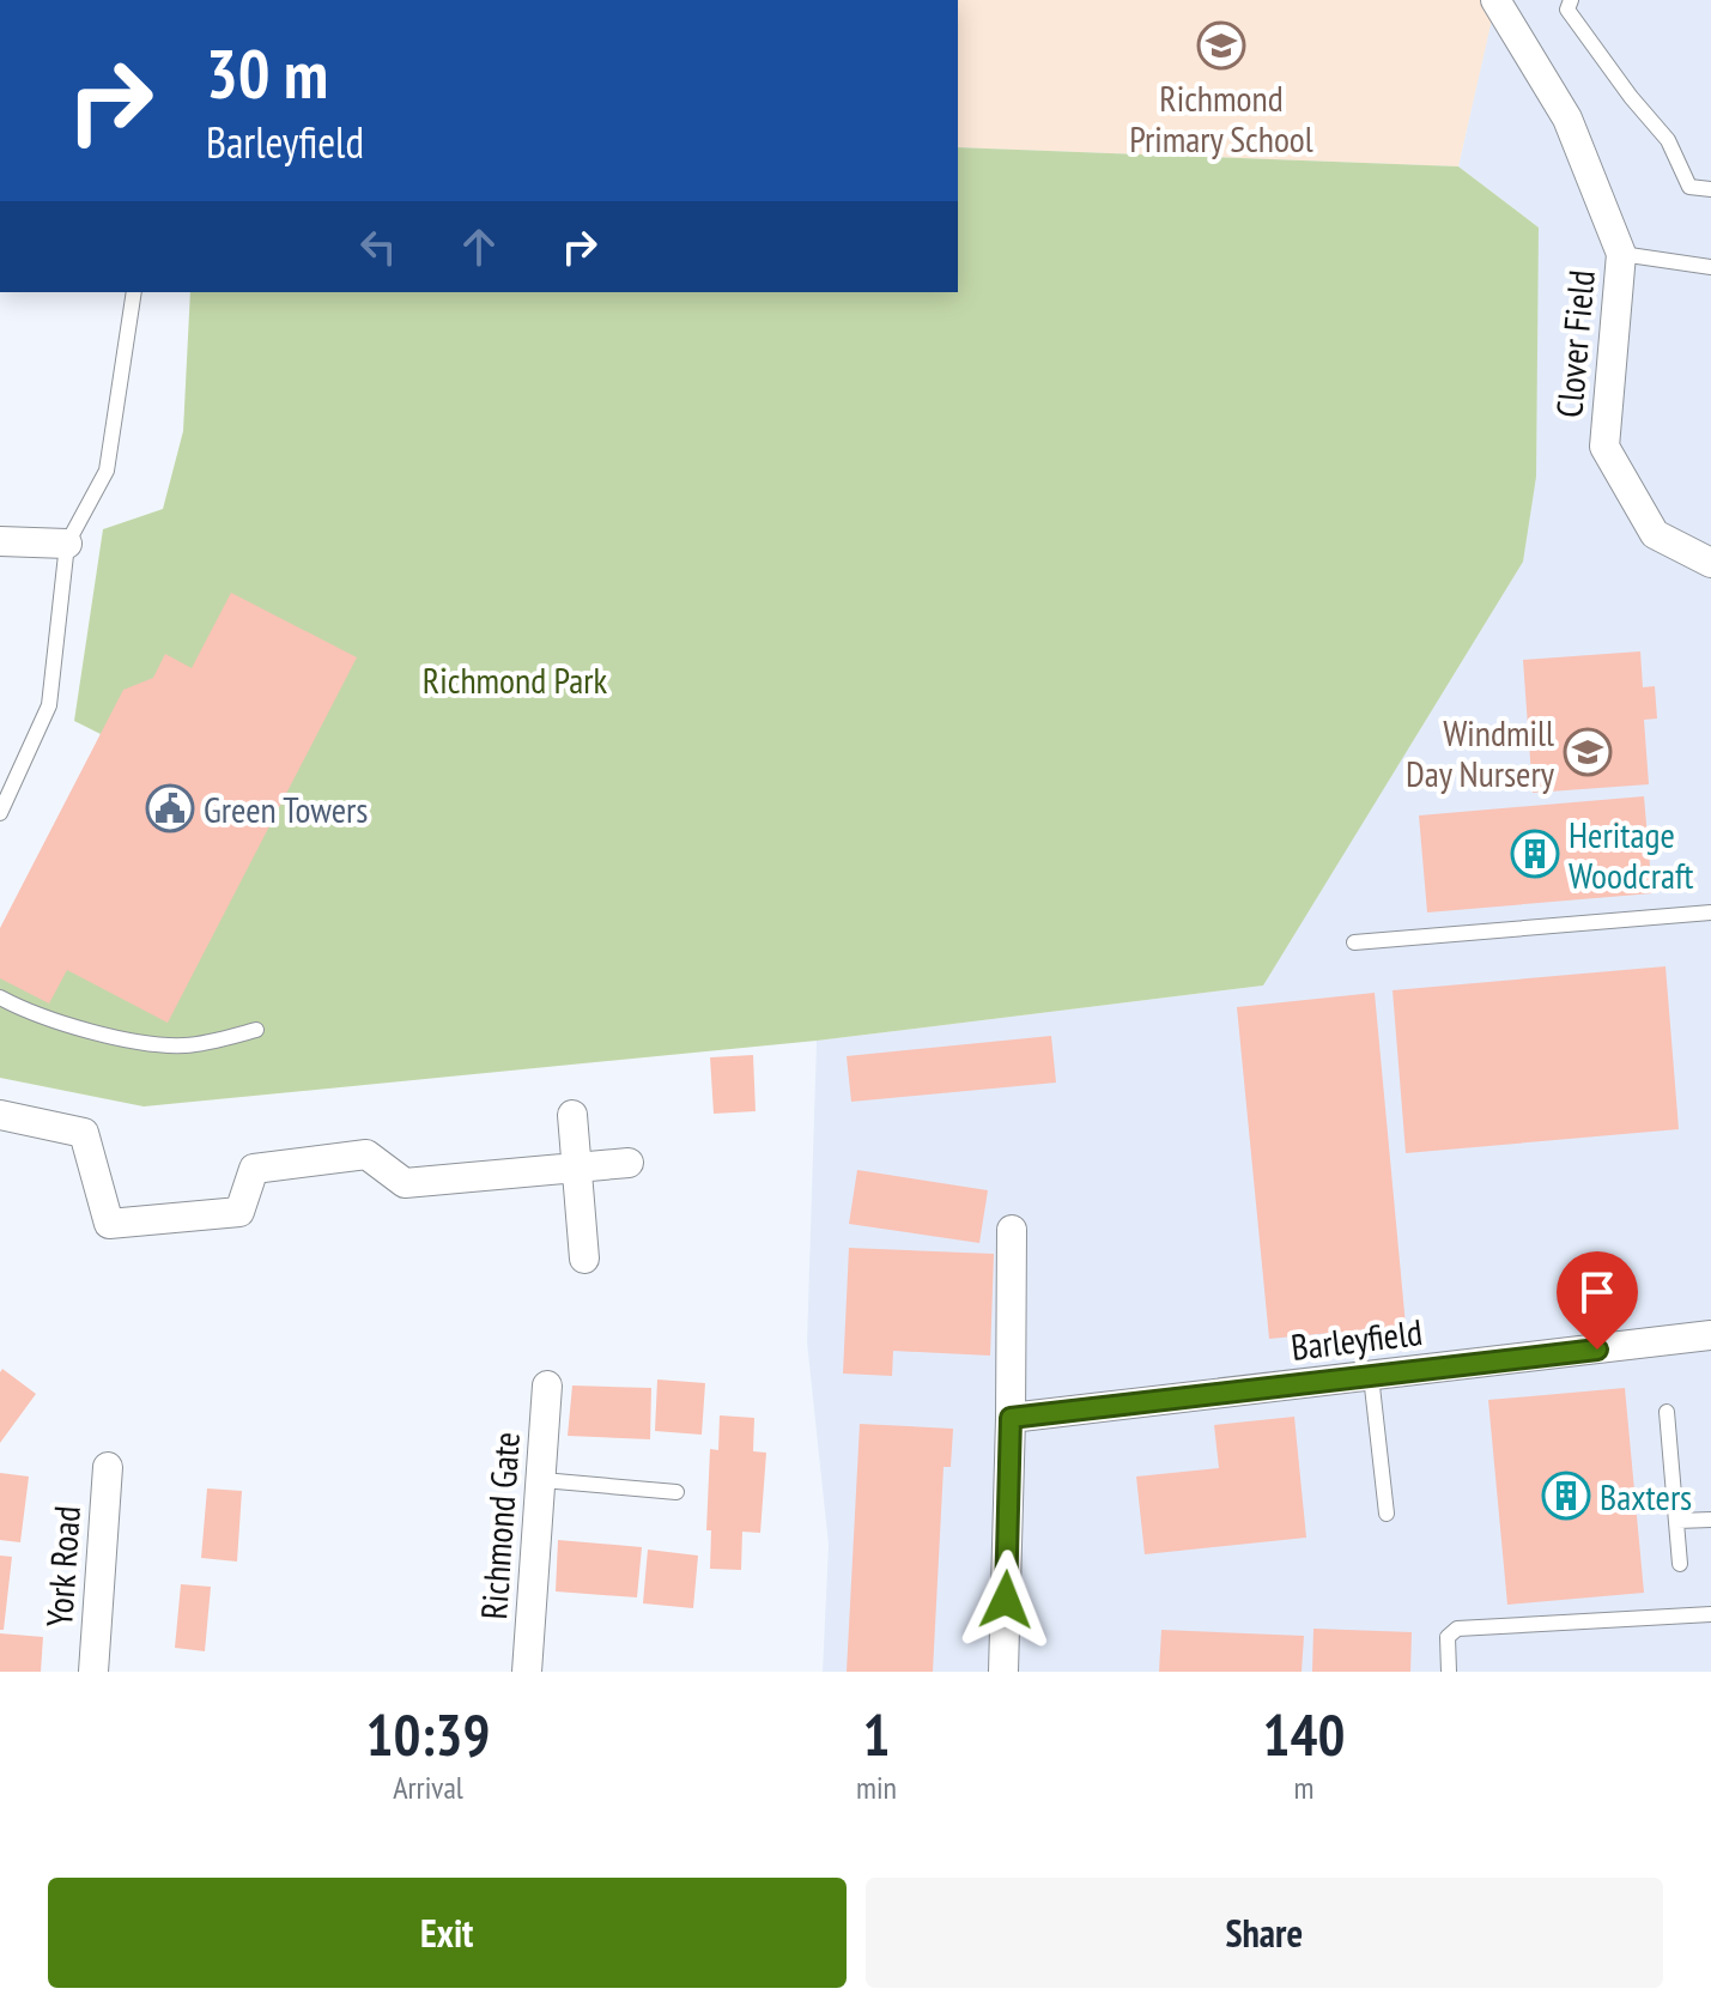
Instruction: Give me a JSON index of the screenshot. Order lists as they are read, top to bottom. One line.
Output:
{"streets":{"street":["Clover Field","Barleyfield","Richmond Gate","York Road"]},"parks":["Richmond Park"],"places":{"school or university":["Richmond Primary School","Windmill Day Nursery"],"public building":["Green Towers"],"building":["Heritage Woodcraft","Baxters"]},"page":{"turn":["30 m","Barleyfield"],"eta":["10:39","Arrival","1","min","140","m"],"buttons":["Exit","Share"]}}
